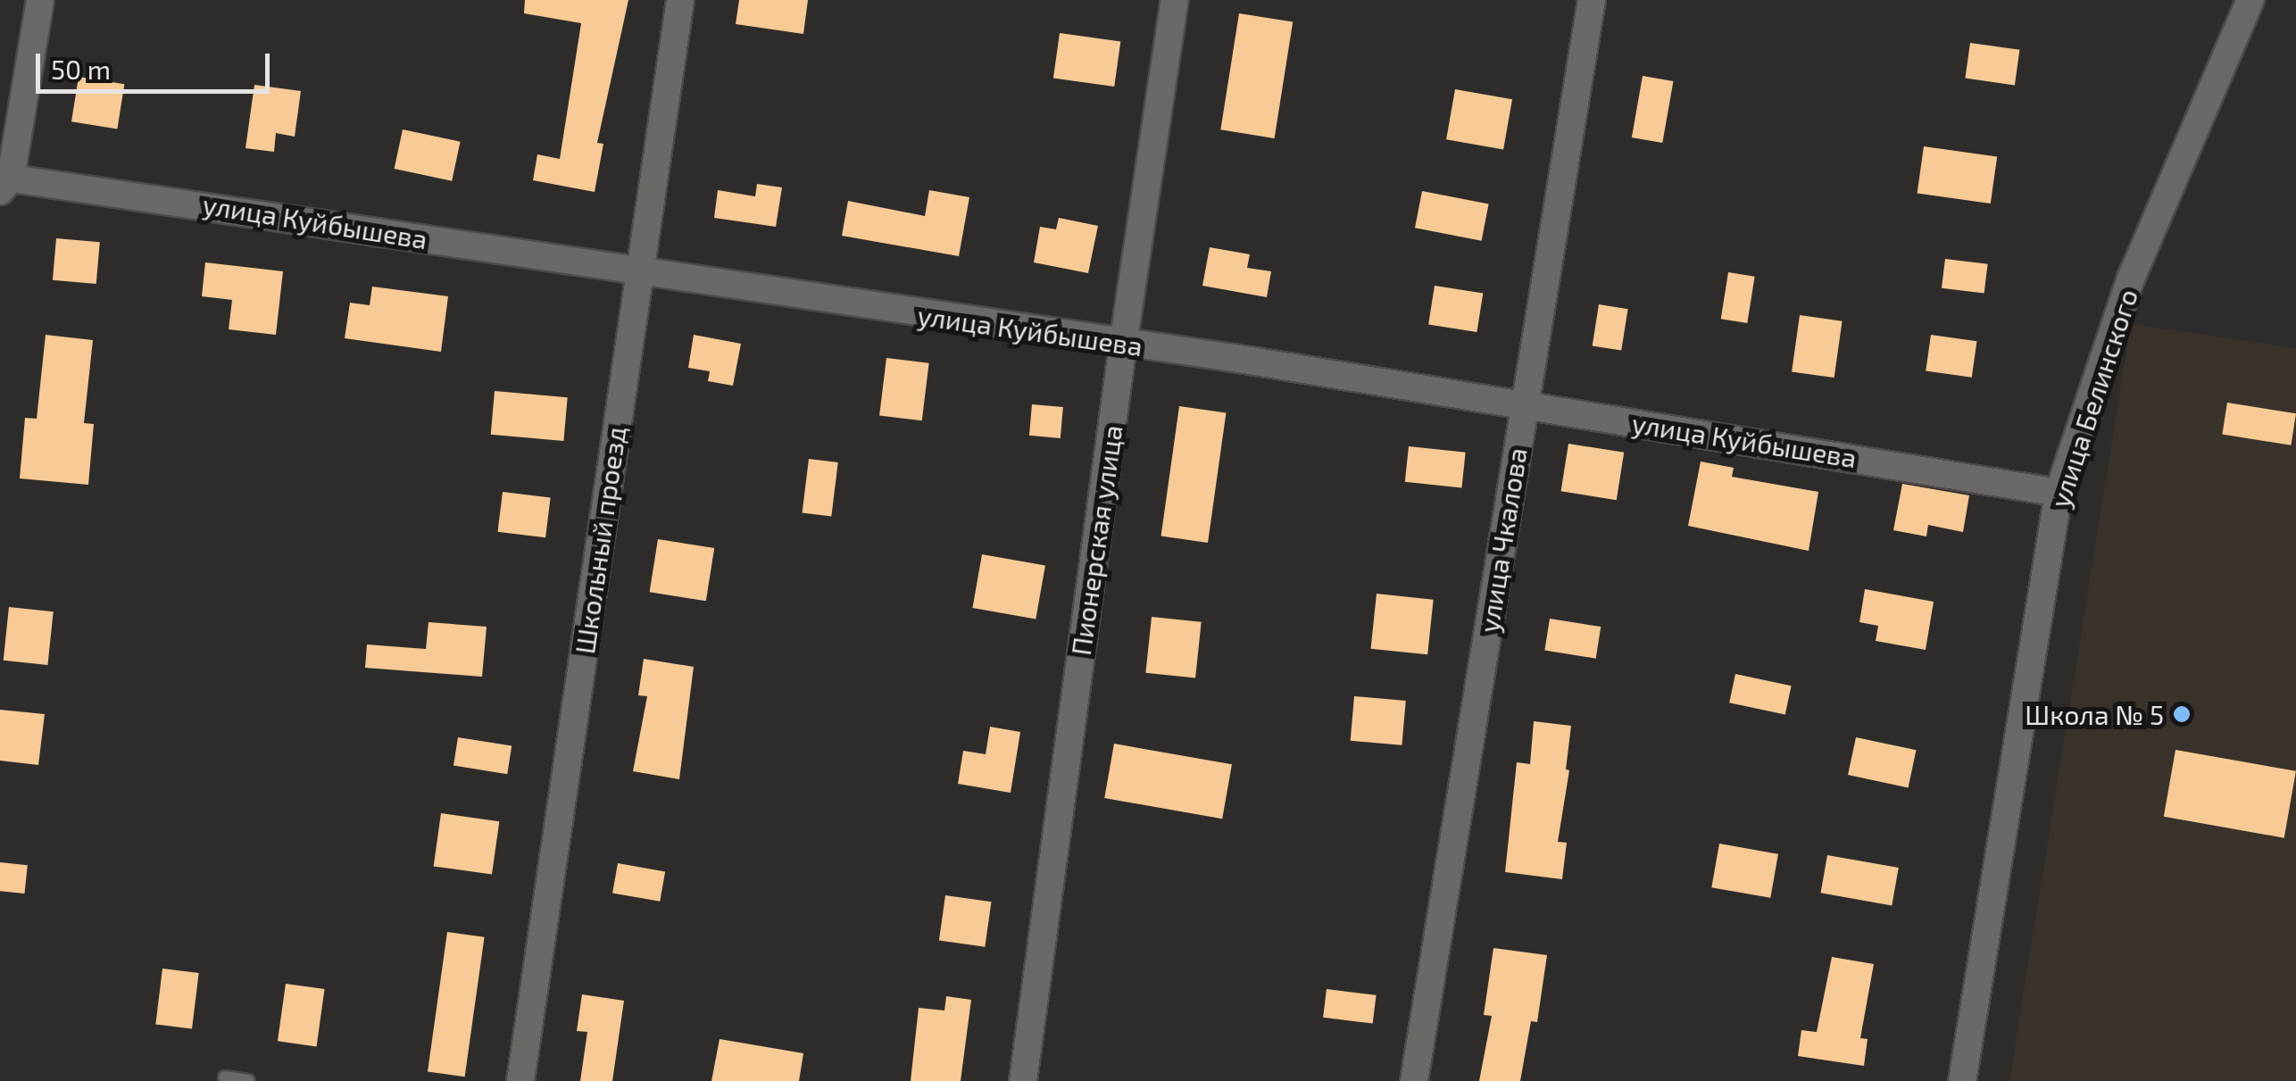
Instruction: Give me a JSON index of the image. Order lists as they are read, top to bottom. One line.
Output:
{"streets":{"street":["улица Куйбышева","улица Белинского","Школьный проезд","Пионерская улица","улица Чкалова"]},"crossings":[["улица Куйбышева","улица Белинского"],["улица Куйбышева","Школьный проезд"],["улица Куйбышева","Пионерская улица"],["улица Куйбышева","улица Чкалова"]],"places":["Школа № 5"],"scale_bar":"50 m"}
